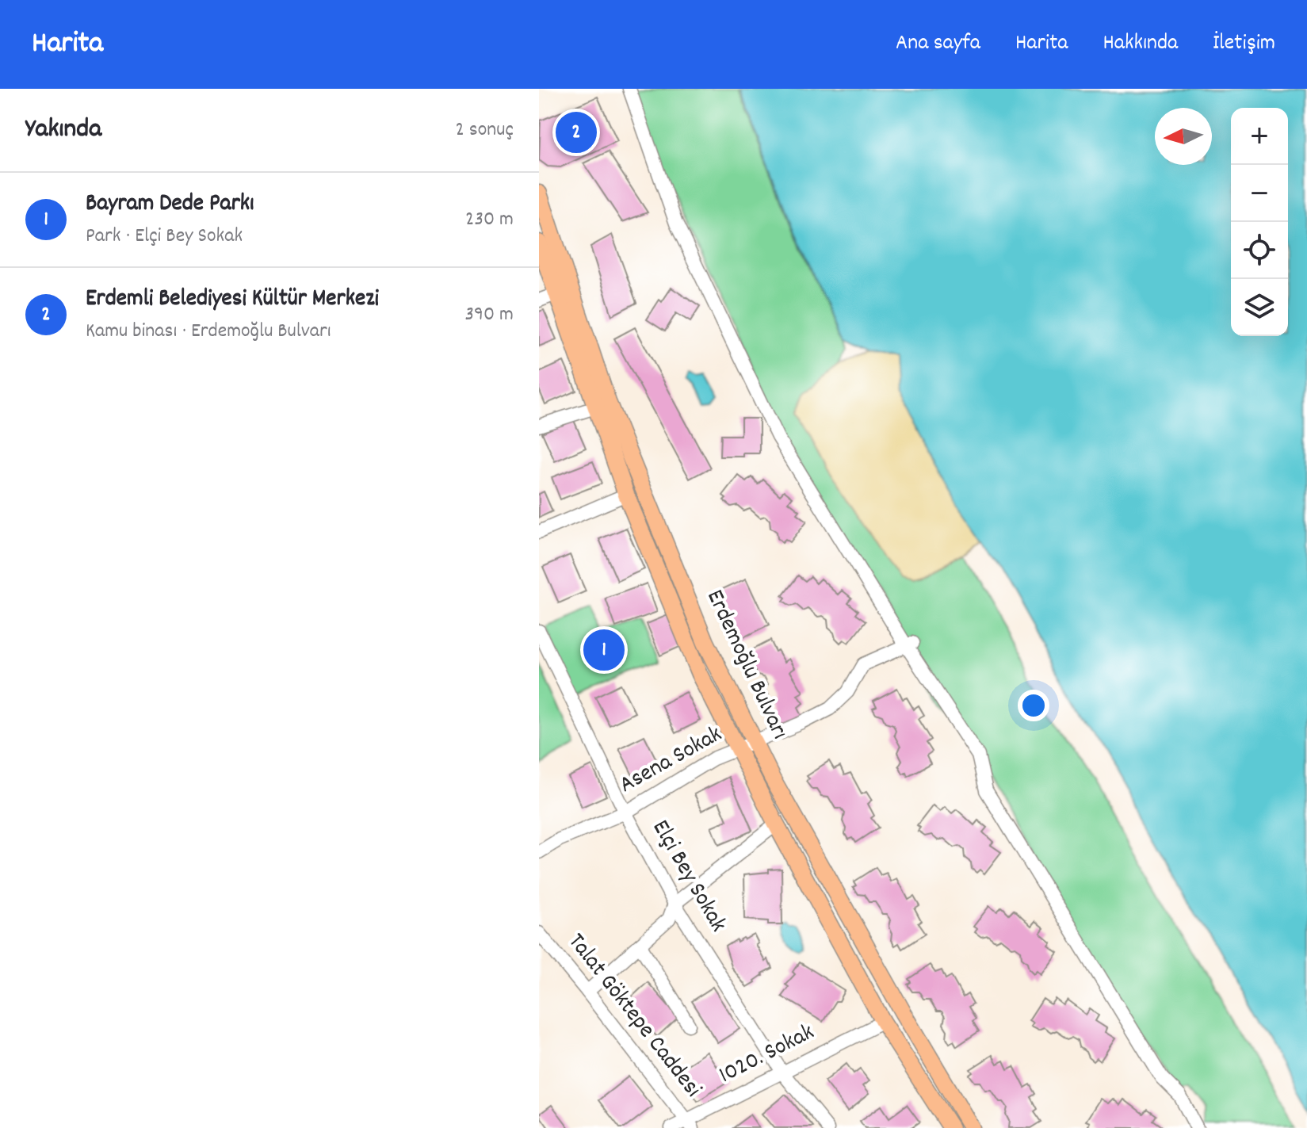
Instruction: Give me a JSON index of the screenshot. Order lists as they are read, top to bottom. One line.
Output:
{"streets":{"main road":["Erdemoğlu Bulvarı"],"street":["Asena Sokak","Elçi Bey Sokak","Talat Göktepe Caddesi","1020. Sokak"]},"crossings":[["Erdemoğlu Bulvarı","Asena Sokak"],["Erdemoğlu Bulvarı","1020. Sokak"],["Asena Sokak","Elçi Bey Sokak"],["Elçi Bey Sokak","1020. Sokak"],["Talat Göktepe Caddesi","1020. Sokak"]],"north":"left","page":{"header":"Harita","nav":["Ana sayfa","Harita","Hakkında","İletişim"],"heading":["Yakında","2 sonuç"],"map_buttons":["+","−"],"pins":["2","1"],"list":[{"mark":"1","name":"Bayram Dede Parkı","note":"Park · Elçi Bey Sokak","value":"230 m"},{"mark":"2","name":"Erdemli Belediyesi Kültür Merkezi","note":"Kamu binası · Erdemoğlu Bulvarı","value":"390 m"}]}}
